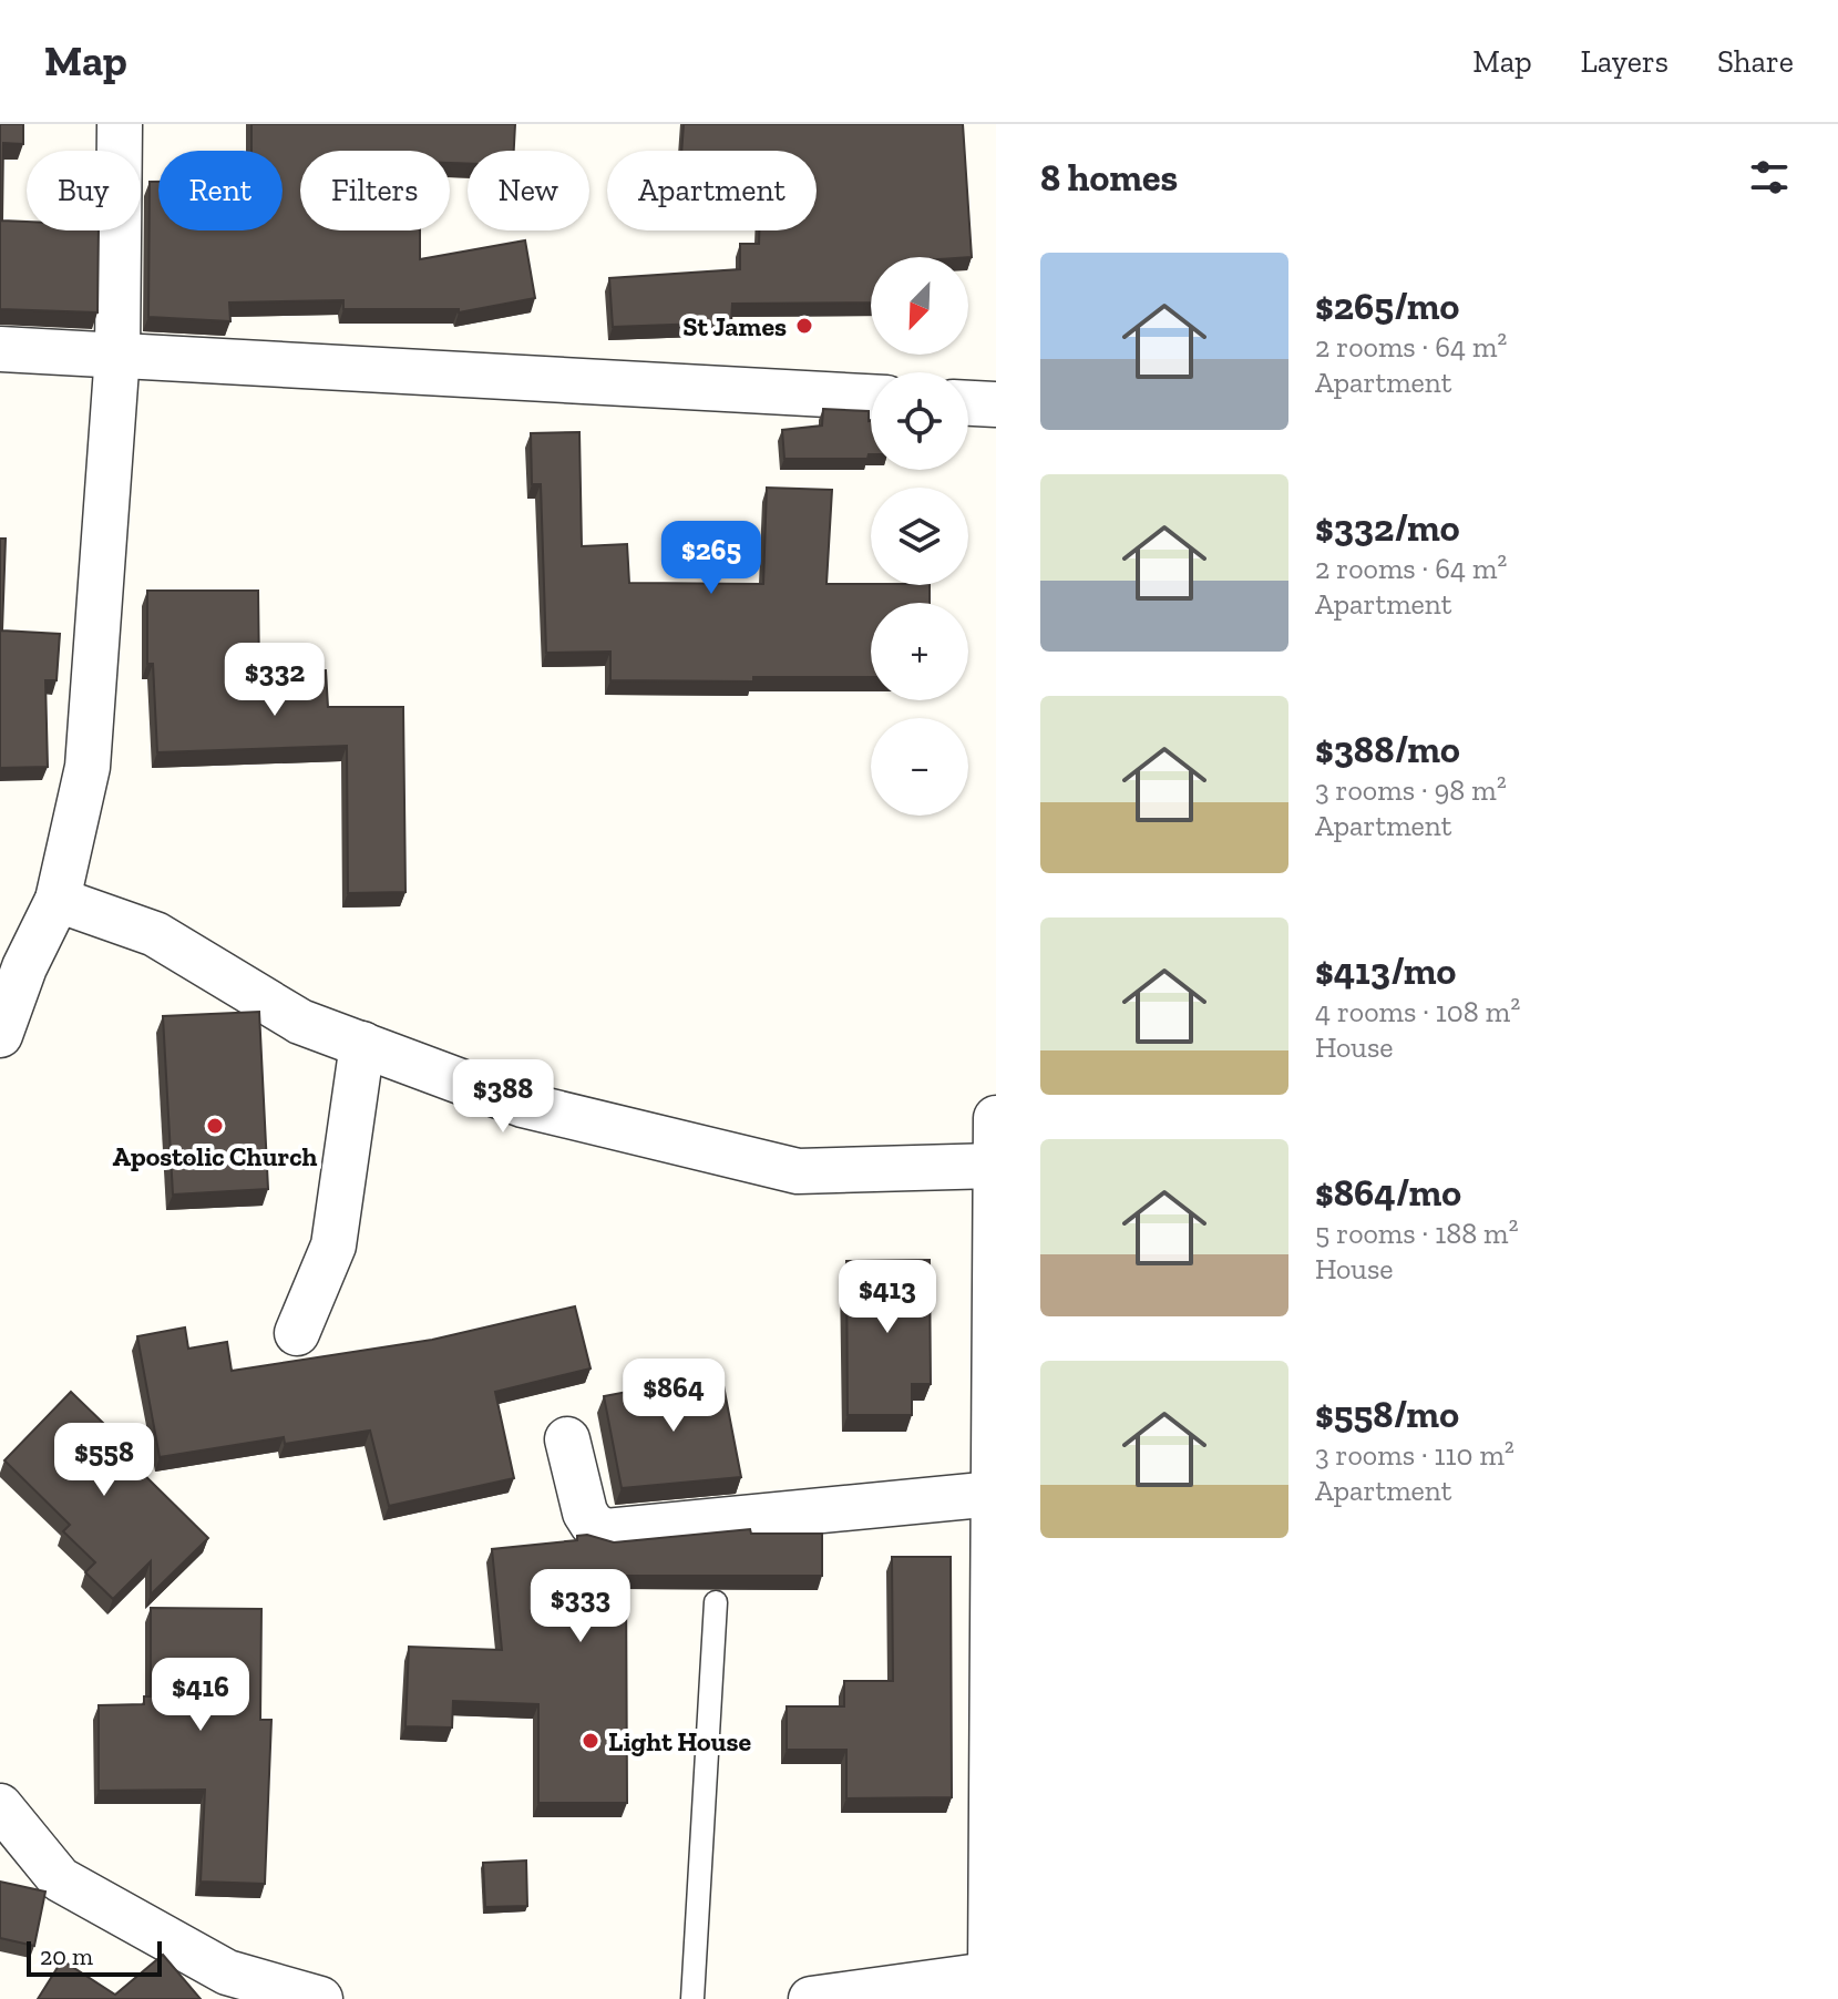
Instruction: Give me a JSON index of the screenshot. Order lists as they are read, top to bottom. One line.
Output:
{"places":["St James","Apostolic Church","Light House"],"scale_bar":"20 m","north":"bottom left","page":{"header":"Map","nav":["Map","Layers","Share"],"heading":"8 homes","chip":["Buy","Rent","Filters","New","Apartment"],"list":[{"name":"$265/mo","note":"2 rooms · 64 m² · Apartment"},{"name":"$332/mo","note":"2 rooms · 64 m² · Apartment"},{"name":"$388/mo","note":"3 rooms · 98 m² · Apartment"},{"name":"$413/mo","note":"4 rooms · 108 m² · House"},{"name":"$864/mo","note":"5 rooms · 188 m² · House"},{"name":"$558/mo","note":"3 rooms · 110 m² · Apartment"}],"map_buttons":["+","−"],"price":["$265","$332","$388","$413","$864","$558","$333","$416"],"scale":"20 m"}}
